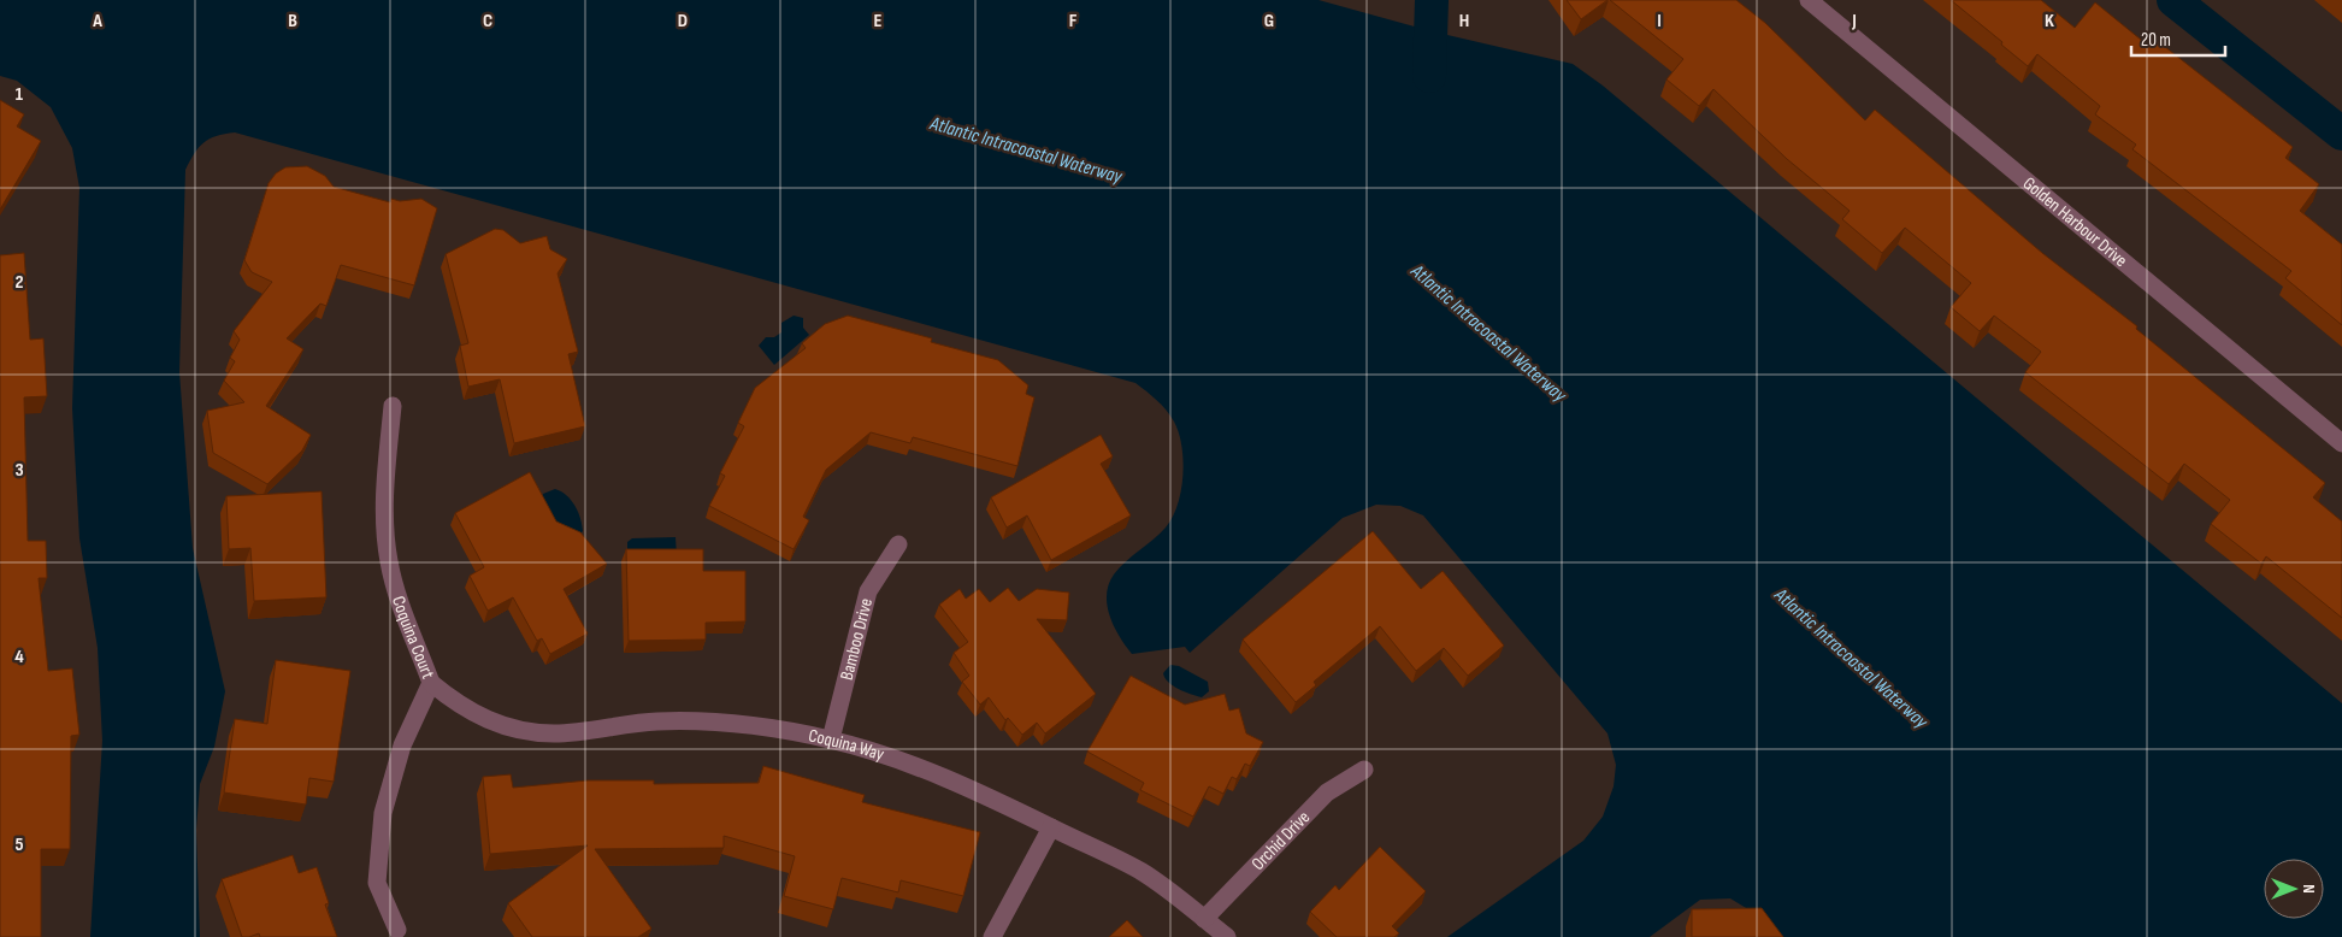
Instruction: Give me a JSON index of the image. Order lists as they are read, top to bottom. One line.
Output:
{"streets":{"street":["Golden Harbour Drive","Coquina Court","Bamboo Drive","Coquina Way","Orchid Drive"]},"crossings":[["Coquina Court","Coquina Way"],["Bamboo Drive","Coquina Way"],["Coquina Way","Orchid Drive"]],"water":["Atlantic Intracoastal Waterway"],"scale_bar":"20 m","north":"right","grid":{"columns":["A","B","C","D","E","F","G","H","I","J","K"],"rows":["1","2","3","4","5"]}}
